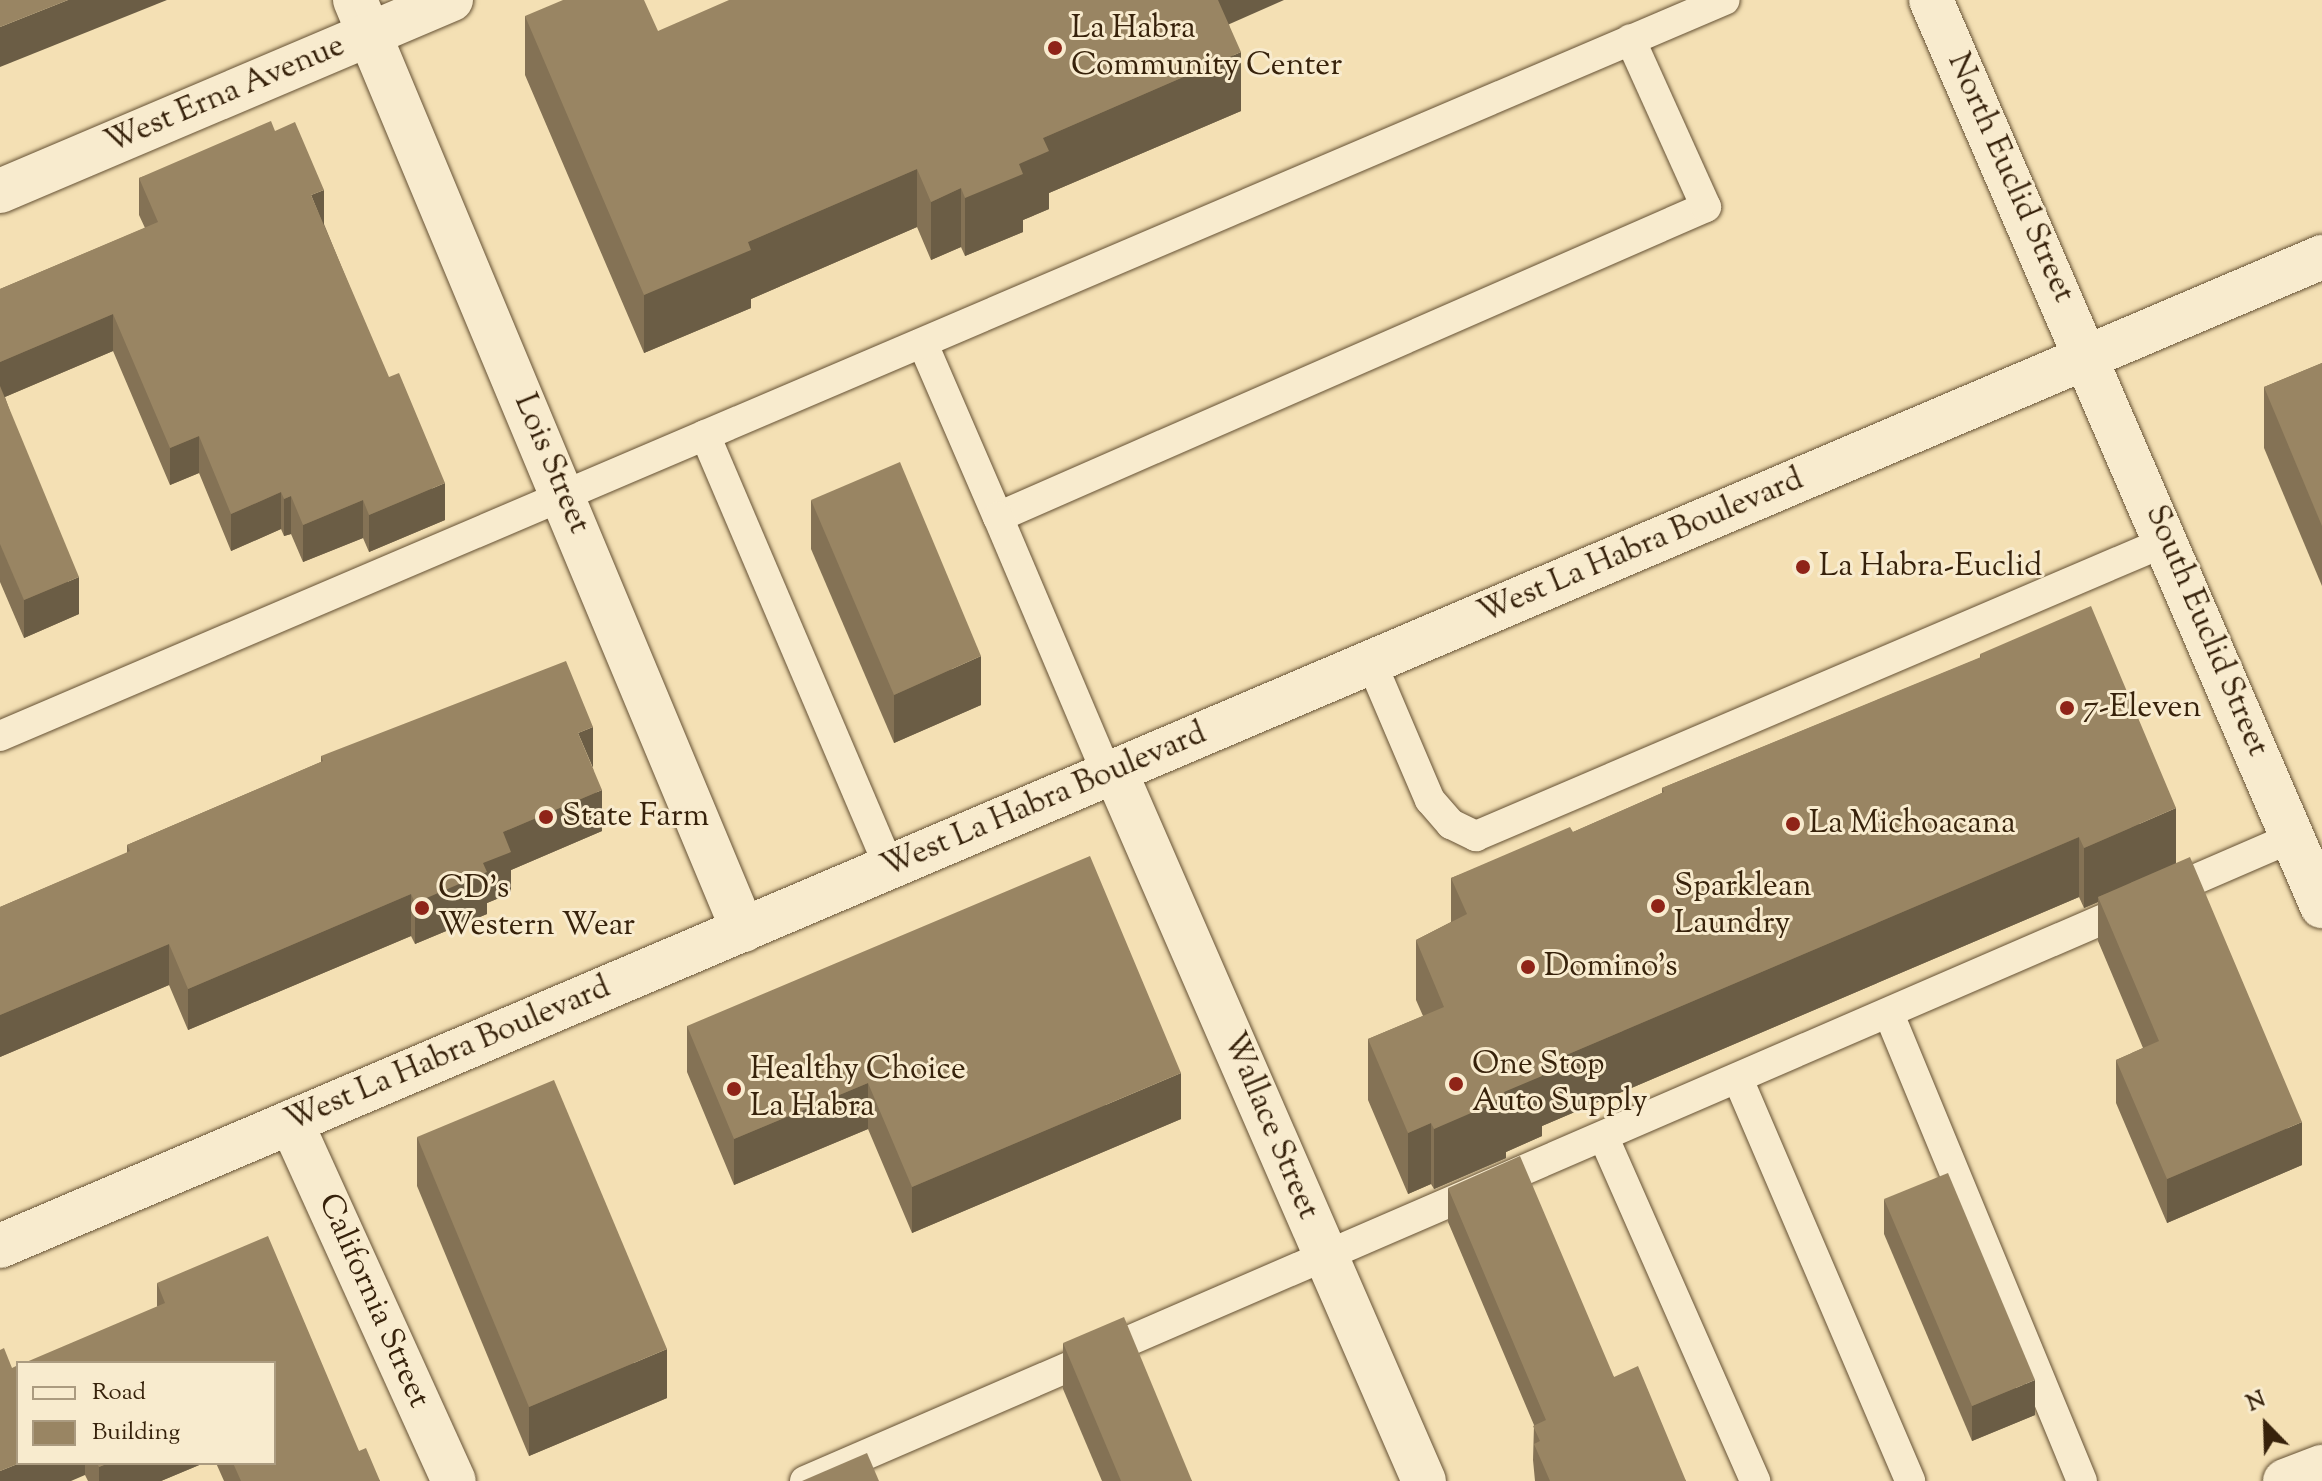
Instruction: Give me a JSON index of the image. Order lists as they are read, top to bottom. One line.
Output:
{"streets":{"main road":["West Erna Avenue","North Euclid Street","Lois Street","West La Habra Boulevard","South Euclid Street","Wallace Street","California Street"]},"crossings":[["West Erna Avenue","Lois Street"],["North Euclid Street","West La Habra Boulevard"],["North Euclid Street","South Euclid Street"],["Lois Street","West La Habra Boulevard"],["West La Habra Boulevard","South Euclid Street"],["West La Habra Boulevard","Wallace Street"],["West La Habra Boulevard","California Street"]],"places":["La Habra Community Center","La Habra-Euclid","7-Eleven","State Farm","La Michoacana","Sparklean Laundry","CD's Western Wear","Domino's","One Stop Auto Supply","Healthy Choice La Habra"],"legend":["Road","Building"],"north":"top left"}
